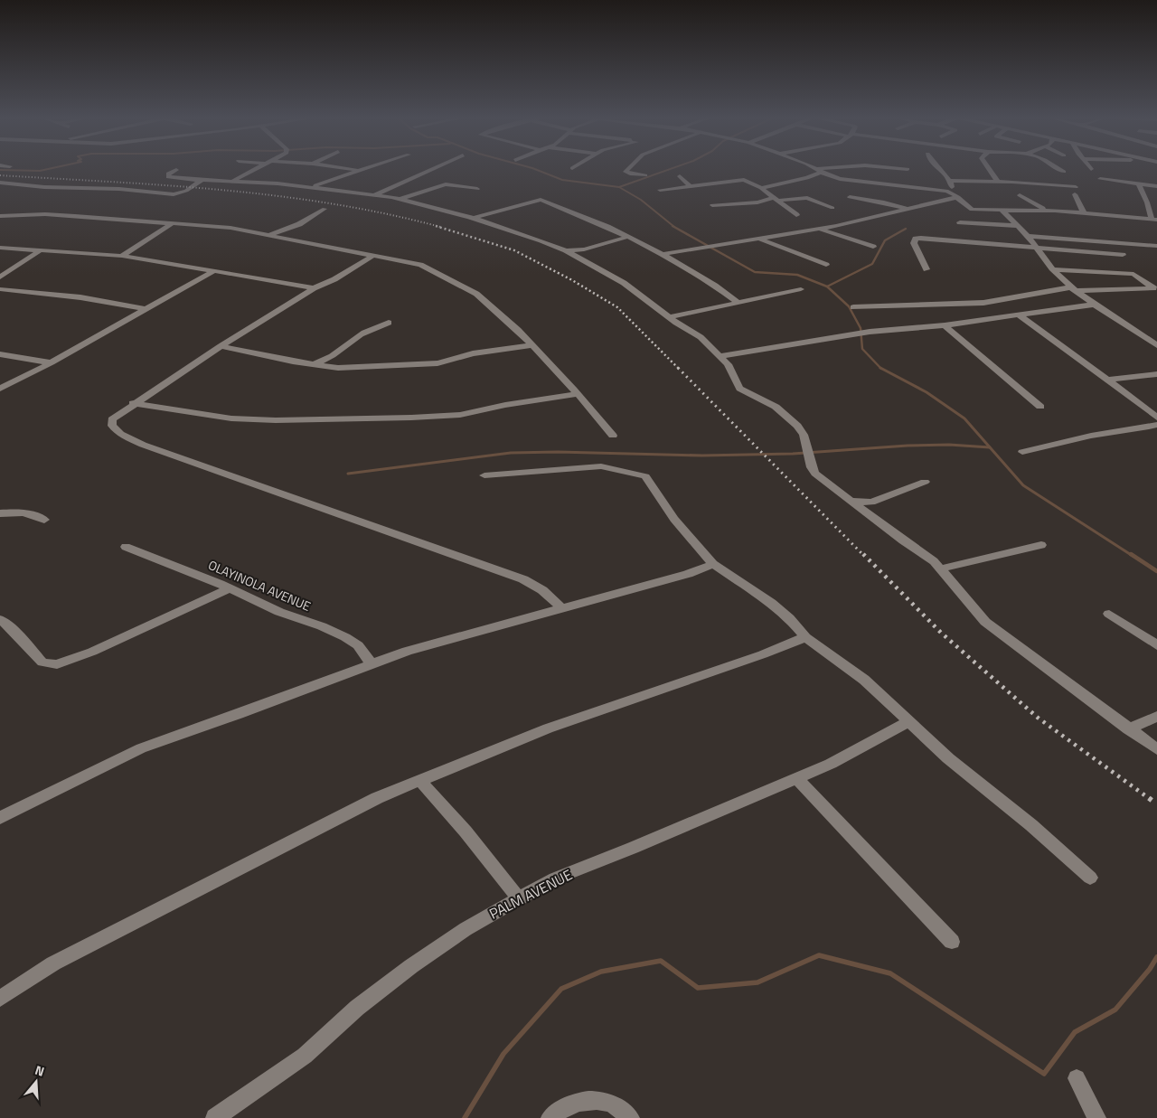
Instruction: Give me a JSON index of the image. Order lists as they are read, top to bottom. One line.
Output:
{"streets":{"street":["OLAYINOLA AVENUE","PALM AVENUE"]},"north":"top"}
